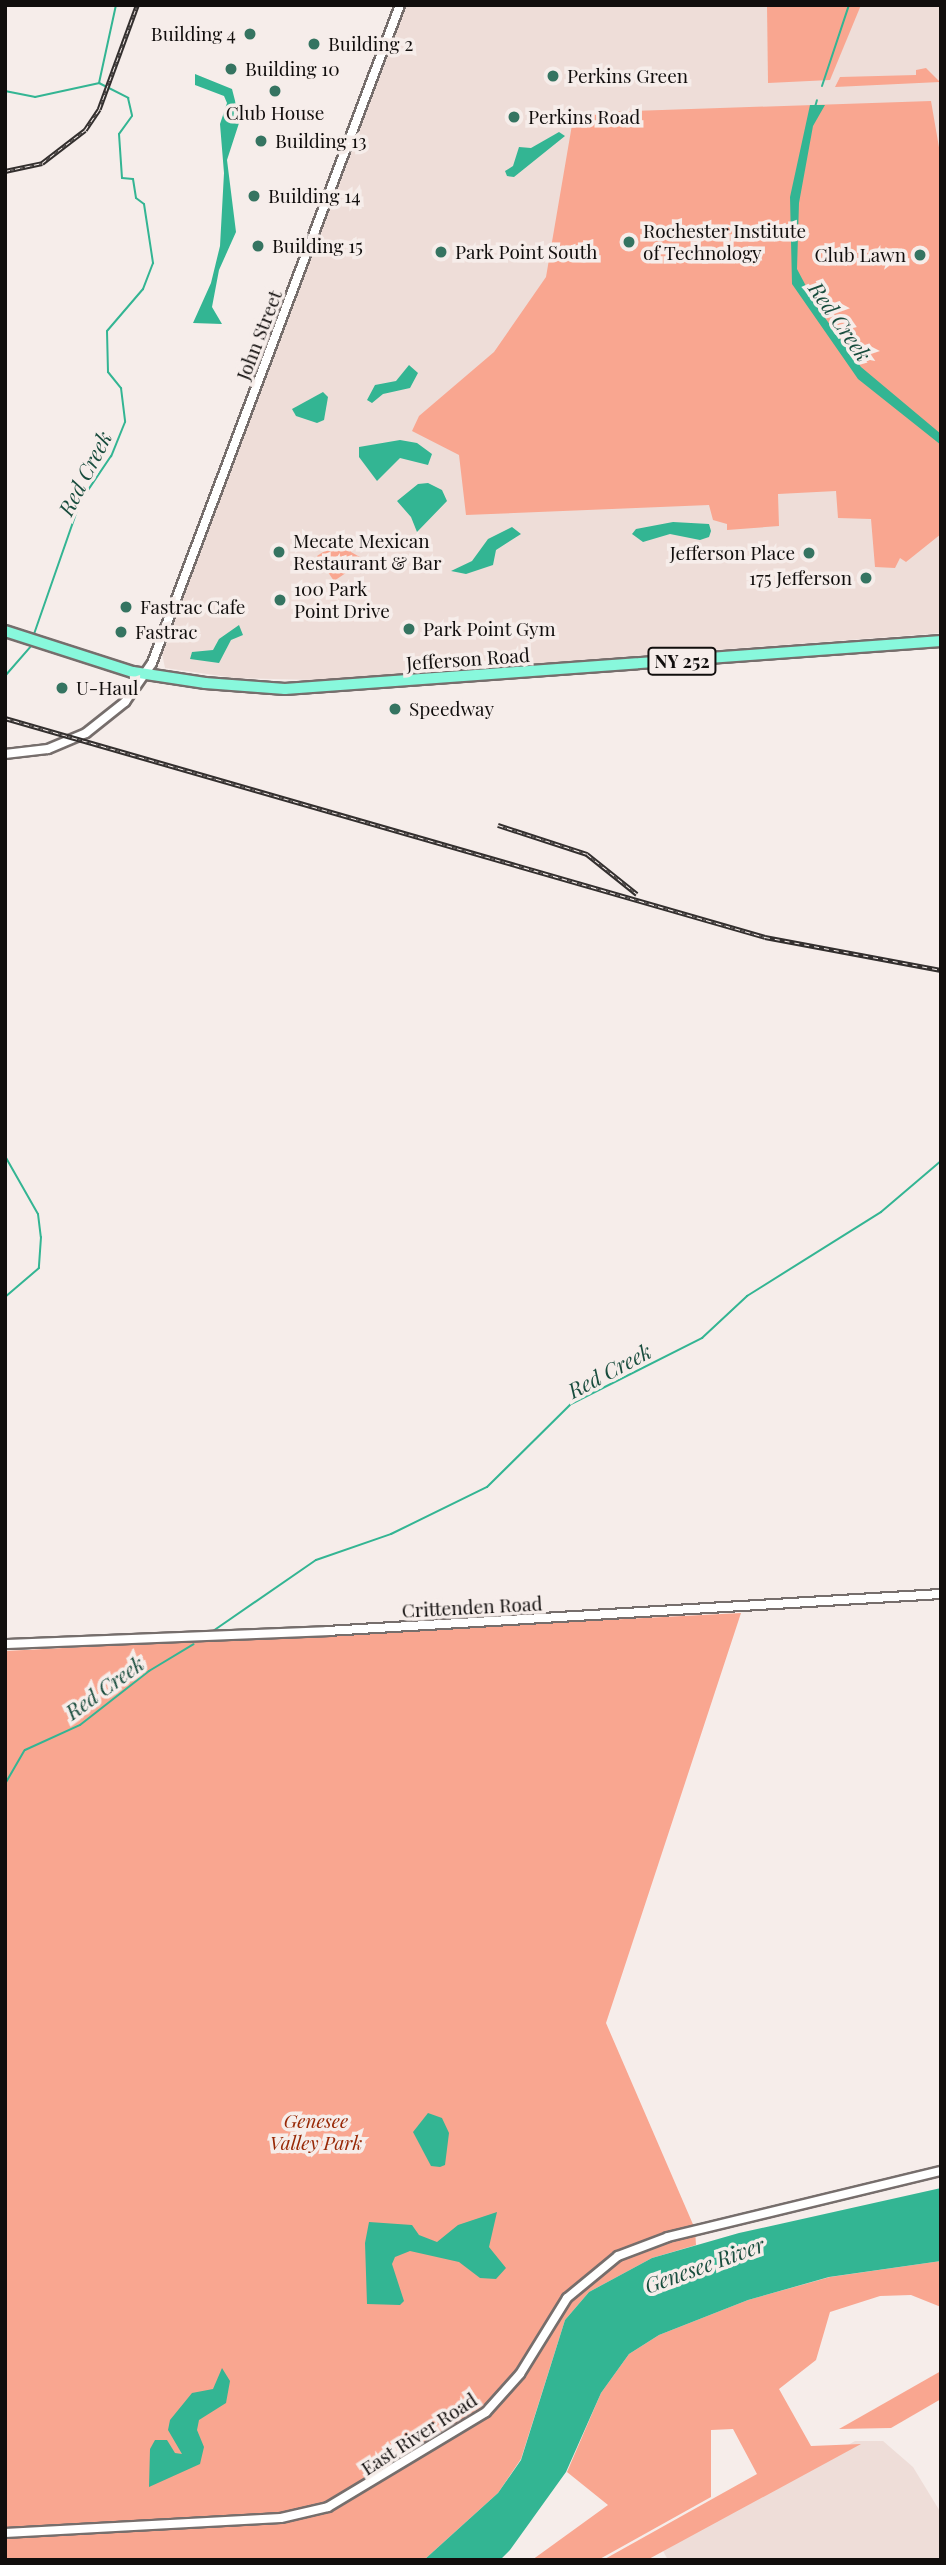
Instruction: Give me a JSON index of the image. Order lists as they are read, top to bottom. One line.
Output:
{"streets":{"main road":["Jefferson Road","NY 252"],"street":["John Street","Crittenden Road","East River Road"]},"crossings":[["John Street","Jefferson Road"]],"water":["Red Creek","Genesee River"],"parks":["Genesee Valley Park"],"places":["Building 4","Building 2","Building 10","Perkins Green","Club House","Perkins Road","Building 13","Building 14","Rochester Institute of Technology","Building 15","Park Point South","Club Lawn","Mecate Mexican Restaurant & Bar","Jefferson Place","175 Jefferson","100 Park Point Drive","Fastrac Cafe","Park Point Gym","Fastrac","U-Haul","Speedway"]}
